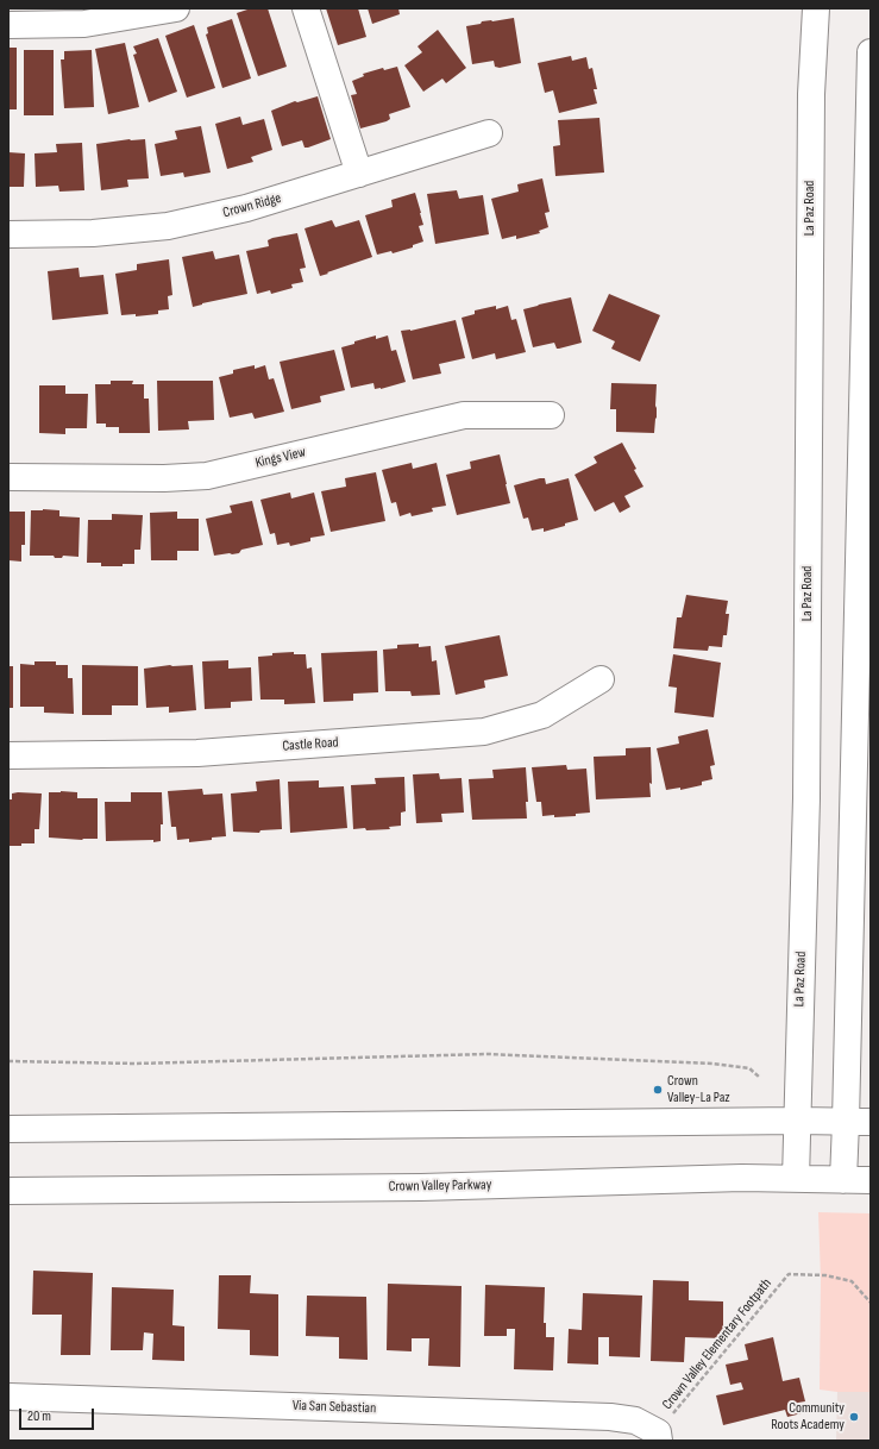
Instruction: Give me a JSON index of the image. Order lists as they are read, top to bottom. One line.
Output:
{"streets":{"main road":["Crown Ridge","La Paz Road","Kings View","Castle Road","Crown Valley Parkway","Via San Sebastian"],"path":["Crown Valley Elementary Footpath"]},"crossings":[["La Paz Road","Crown Valley Parkway"],["Crown Valley Elementary Footpath","Via San Sebastian"]],"places":["Crown Valley-La Paz","Community Roots Academy"],"scale_bar":"20 m"}
